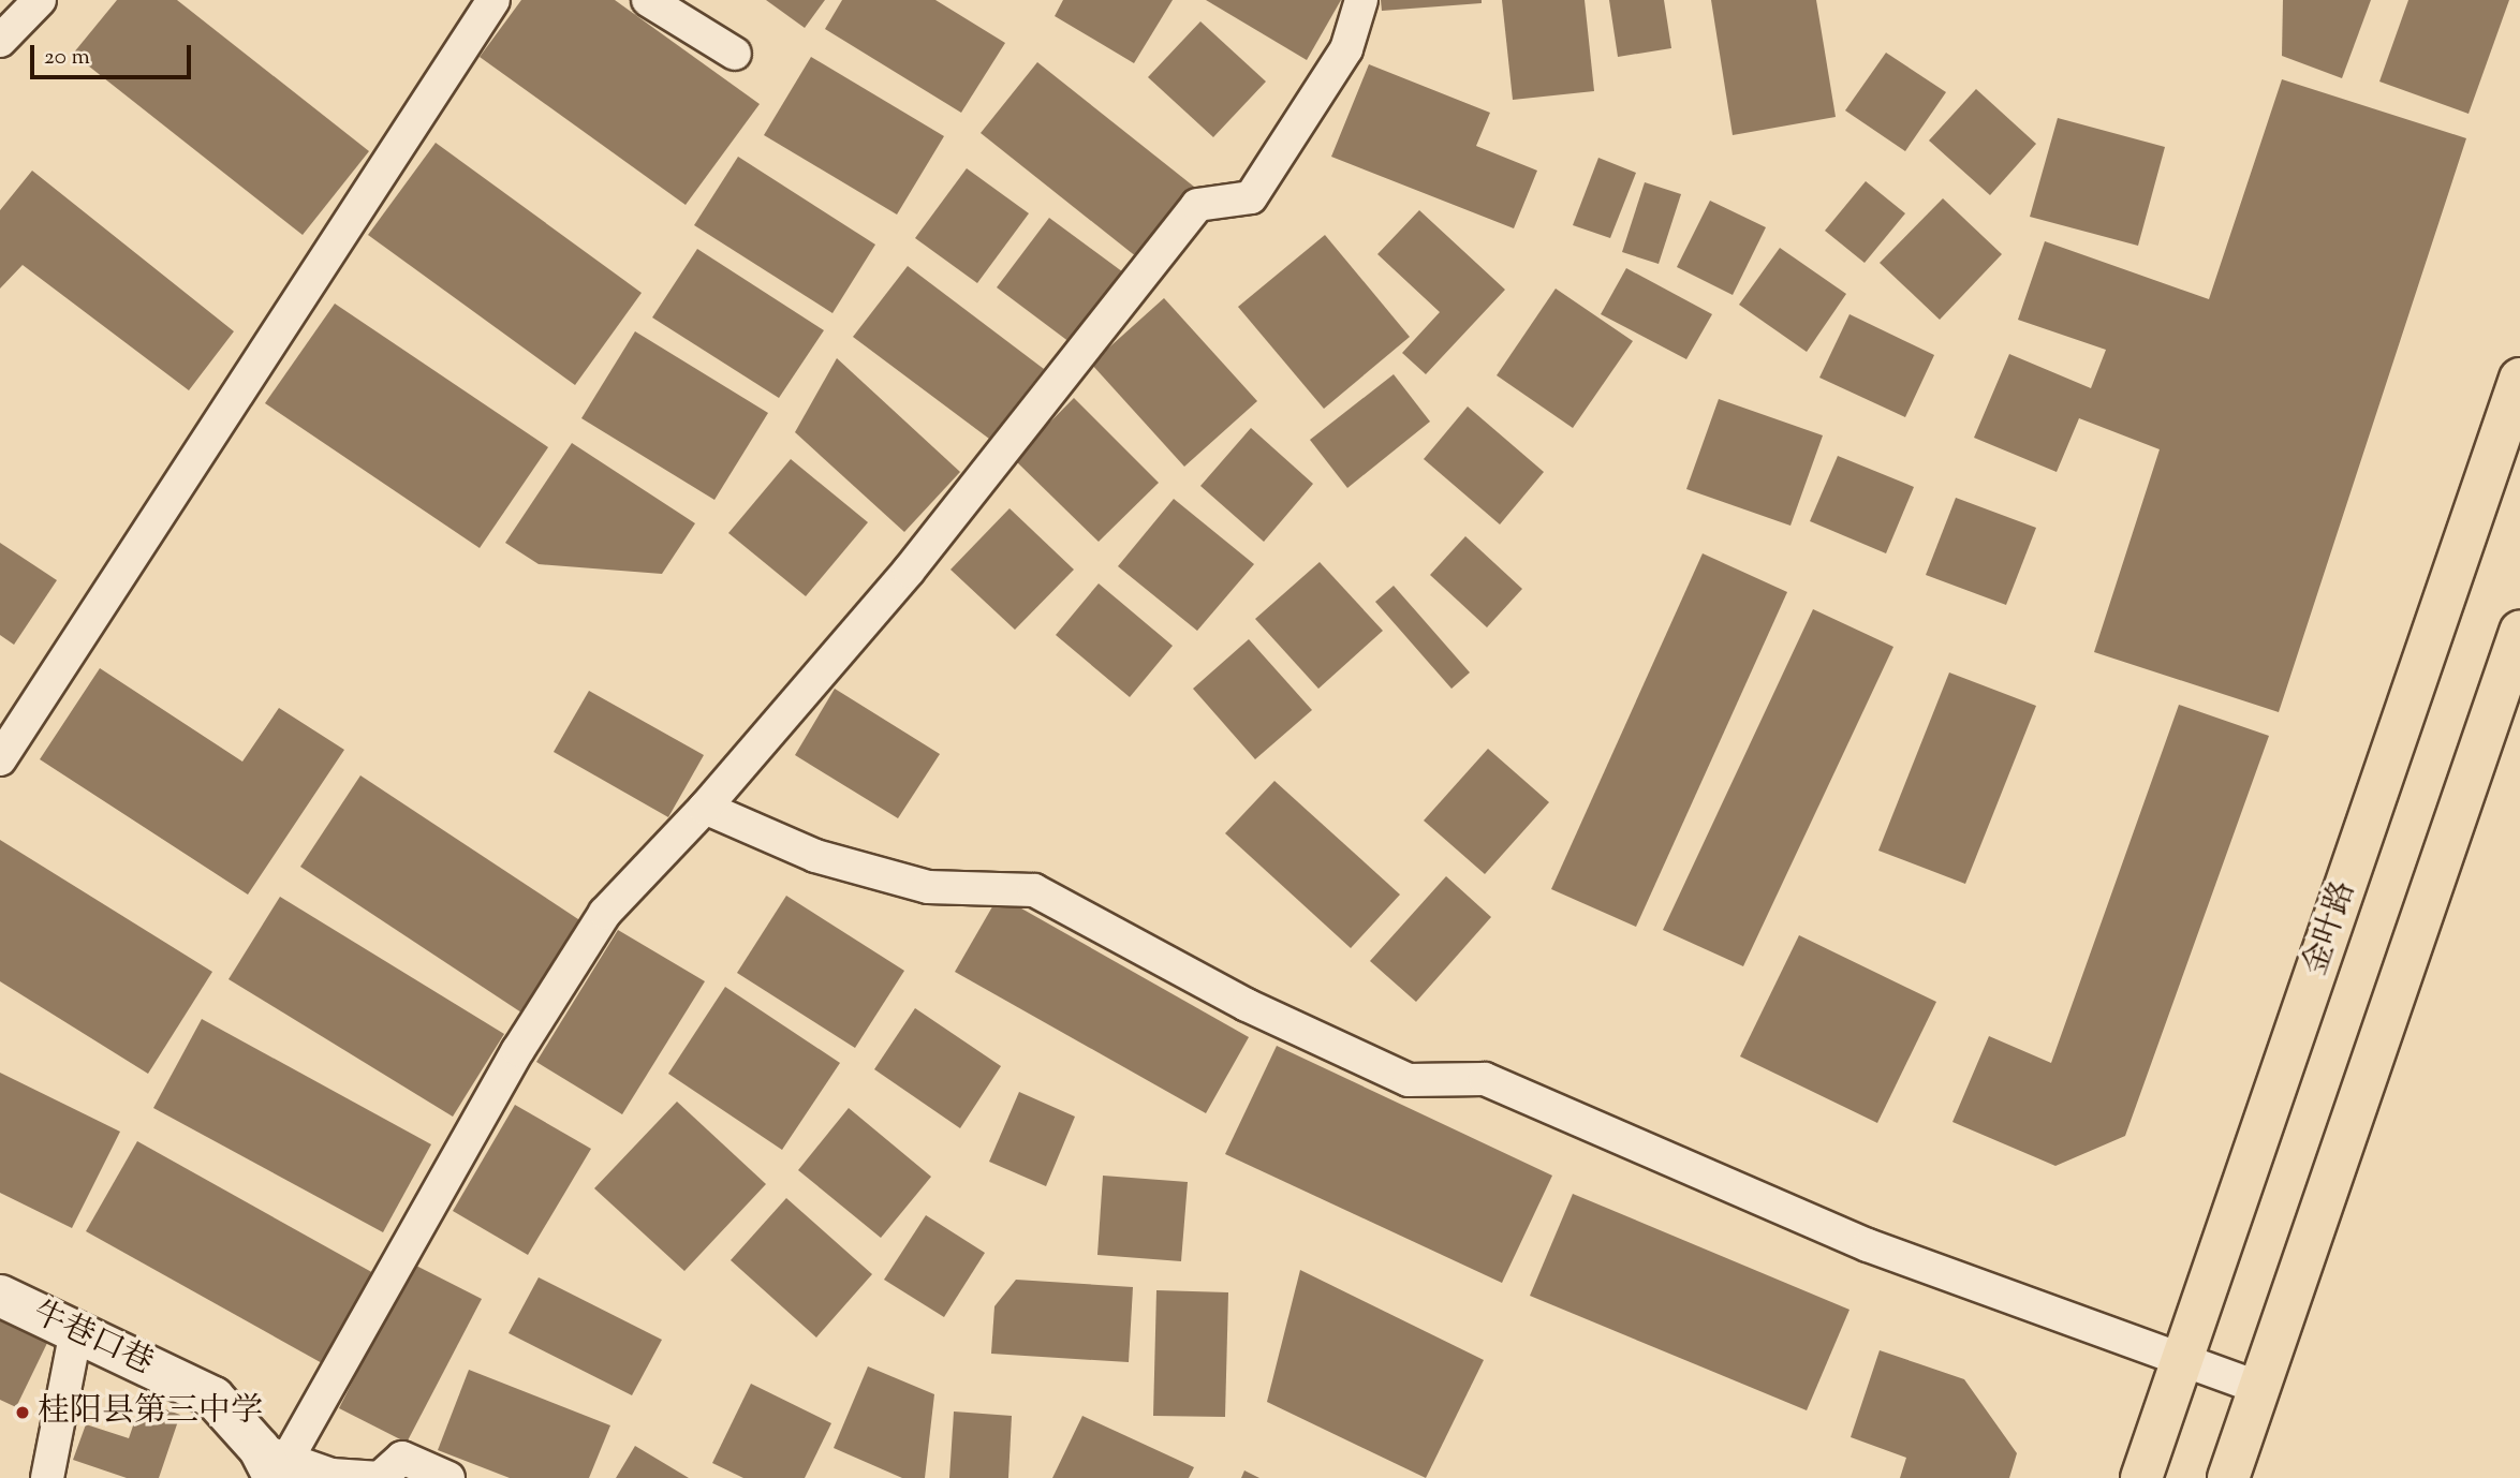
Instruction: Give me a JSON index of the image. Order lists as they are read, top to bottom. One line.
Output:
{"streets":{"main road":["金叶路"],"street":["牛巷口巷"]},"places":["桂阳县第三中学"],"scale_bar":"20 m"}
